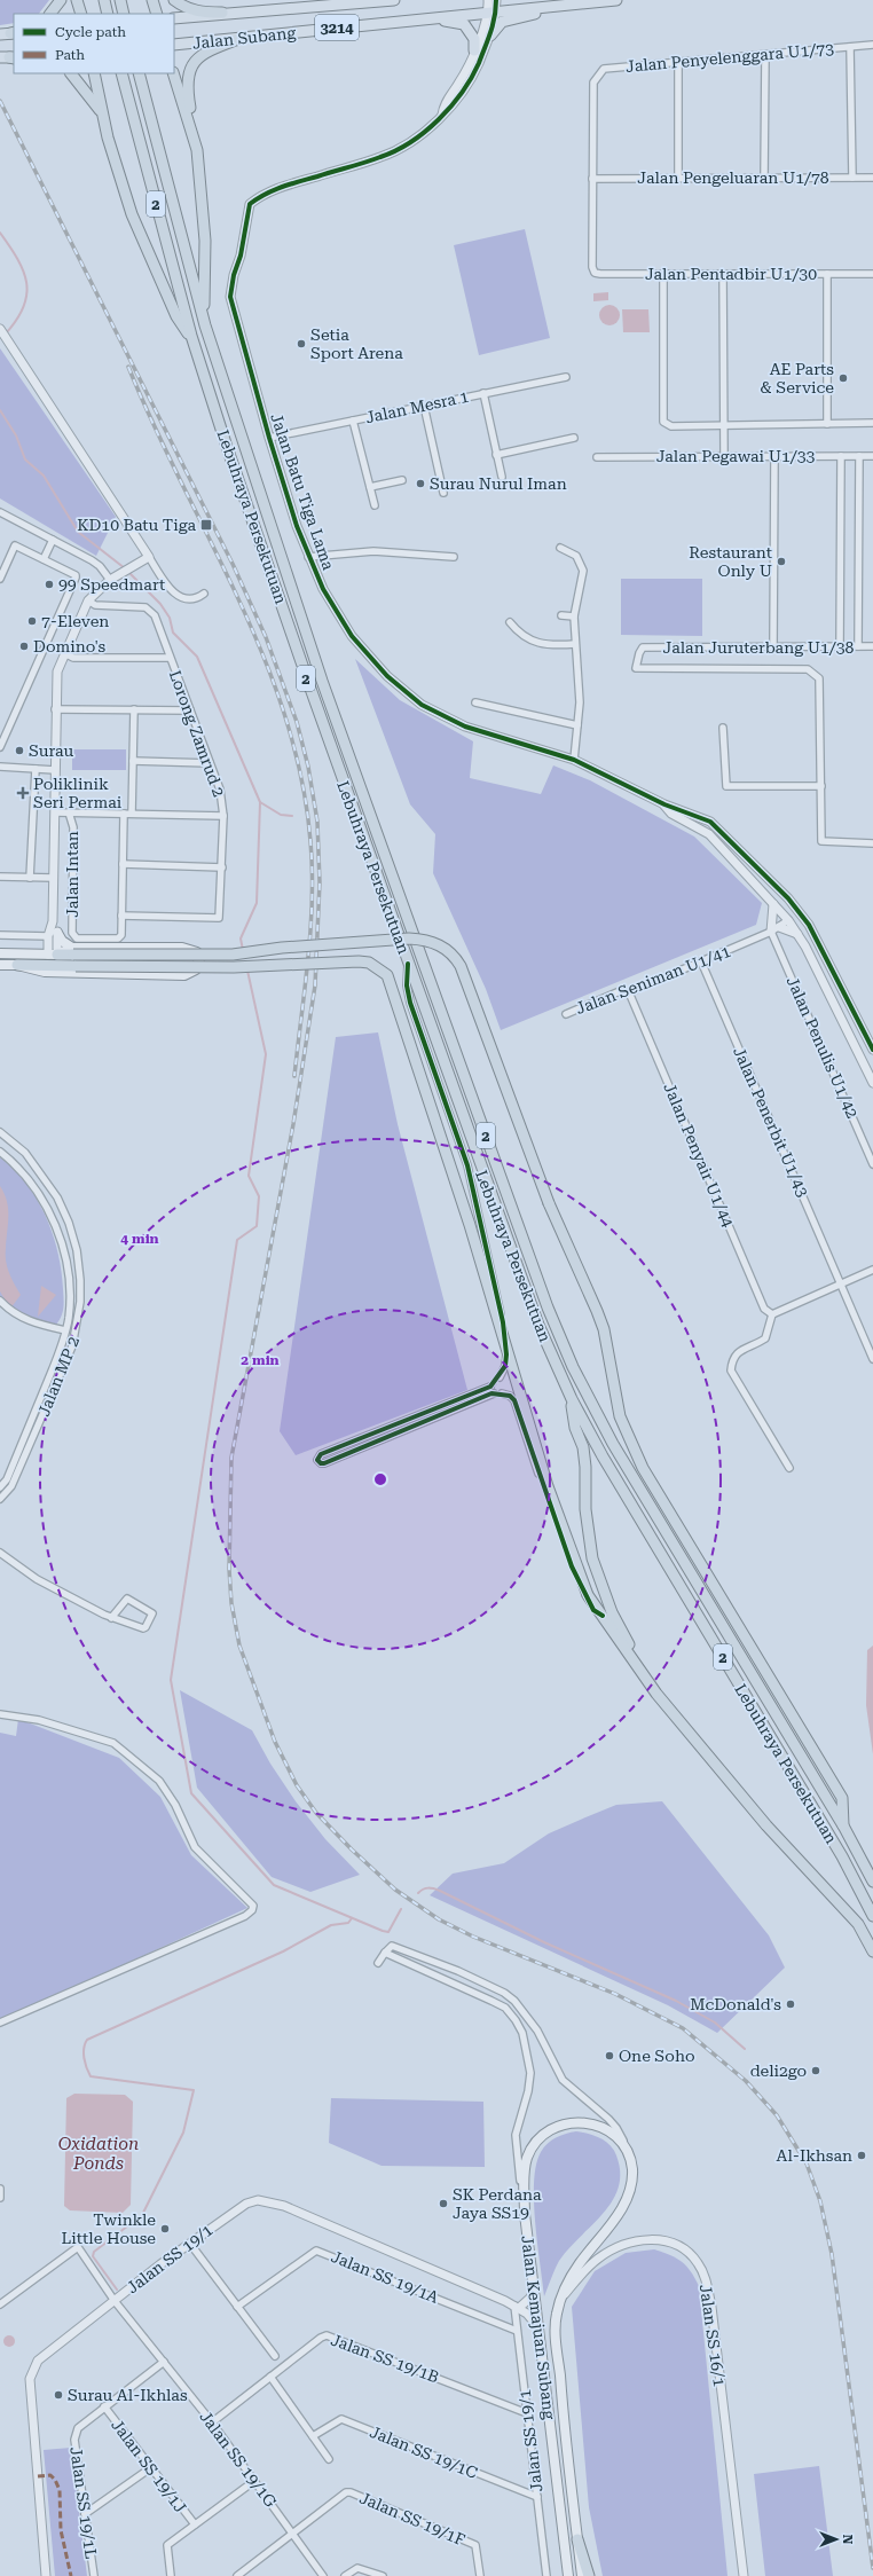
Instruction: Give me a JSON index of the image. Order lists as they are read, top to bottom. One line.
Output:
{"streets":{"highway":["2","Lebuhraya Persekutuan"],"main road":["3214","Jalan Subang","Jalan Kemajuan Subang"],"street":["Jalan Penyelenggara U1/73","Jalan Pengeluaran U1/78","Jalan Pentadbir U1/30","Jalan Mesra 1","Jalan Pegawai U1/33","Jalan Batu Tiga Lama","Jalan Juruterbang U1/38","Lorong Zamrud 2","Jalan Intan","Jalan Seniman U1/41","Jalan Penulis U1/42","Jalan Penerbit U1/43","Jalan Penyair U1/44","Jalan MP 2","Jalan SS 19/1","Jalan SS 19/1A","Jalan SS 16/1","Jalan SS 19/1B","Jalan SS 19/1C","Jalan SS 19/1G","Jalan SS 19/1J","Jalan SS 19/1L","Jalan SS 19/1F"]},"crossings":[["Jalan Subang","Jalan Batu Tiga Lama"],["Jalan Penyelenggara U1/73","Jalan Pengeluaran U1/78"],["Jalan Penyelenggara U1/73","Jalan Pentadbir U1/30"],["Jalan Pengeluaran U1/78","Jalan Pentadbir U1/30"],["Jalan Mesra 1","Jalan Batu Tiga Lama"],["Jalan Batu Tiga Lama","Jalan Seniman U1/41"],["Lorong Zamrud 2","Jalan Intan"],["Jalan Seniman U1/41","Jalan Penulis U1/42"],["Jalan Seniman U1/41","Jalan Penerbit U1/43"],["Jalan Seniman U1/41","Jalan Penyair U1/44"],["Jalan SS 19/1","Jalan SS 19/1A"],["Jalan SS 19/1","Jalan Kemajuan Subang"],["Jalan SS 19/1","Jalan SS 19/1B"],["Jalan SS 19/1","Jalan SS 19/1C"],["Jalan SS 19/1","Jalan SS 19/1G"],["Jalan Kemajuan Subang","Jalan SS 16/1"],["Jalan SS 19/1B","Jalan SS 19/1G"],["Jalan SS 19/1G","Jalan SS 19/1L"],["Jalan SS 19/1G","Jalan SS 19/1F"],["Jalan SS 19/1J","Jalan SS 19/1L"]],"water":["Oxidation Ponds"],"places":{"other":["Setia Sport Arena","AE Parts & Service","Surau Nurul Iman","Restaurant Only U","99 Speedmart","7-Eleven","Domino's","Surau","McDonald's","One Soho","deli2go","Al-Ikhsan","SK Perdana Jaya SS19","Twinkle Little House","Surau Al-Ikhlas"],"transit":["KD10 Batu Tiga"],"health":["Poliklinik Seri Permai"]},"legend":["Cycle path","Path"],"north":"right","rings":["4 min","2 min"]}
